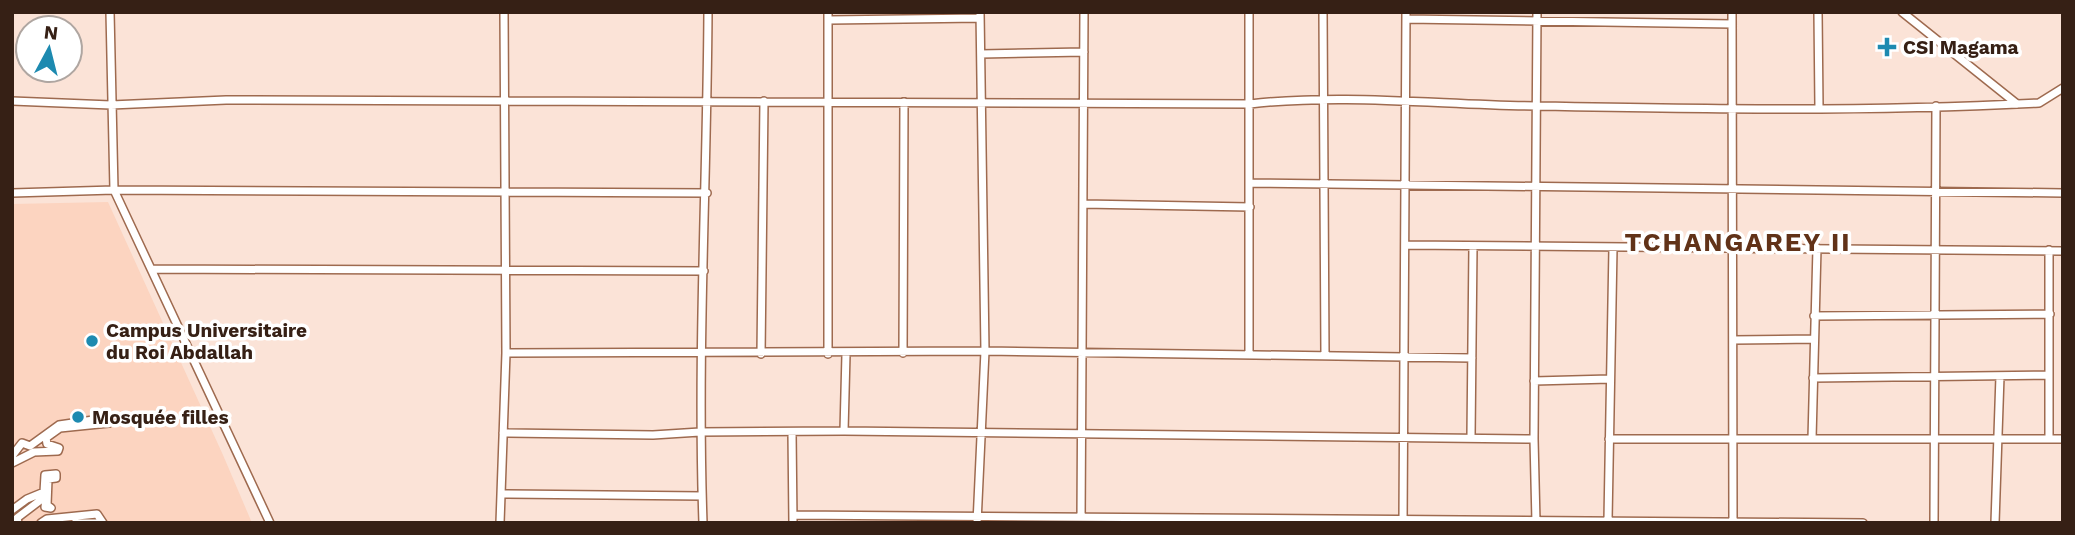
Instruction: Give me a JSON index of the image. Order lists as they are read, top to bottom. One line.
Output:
{"districts":["TCHANGAREY II"],"places":{"health":["CSI Magama"],"other":["Campus Universitaire du Roi Abdallah","Mosquée filles"]},"north":"top"}
